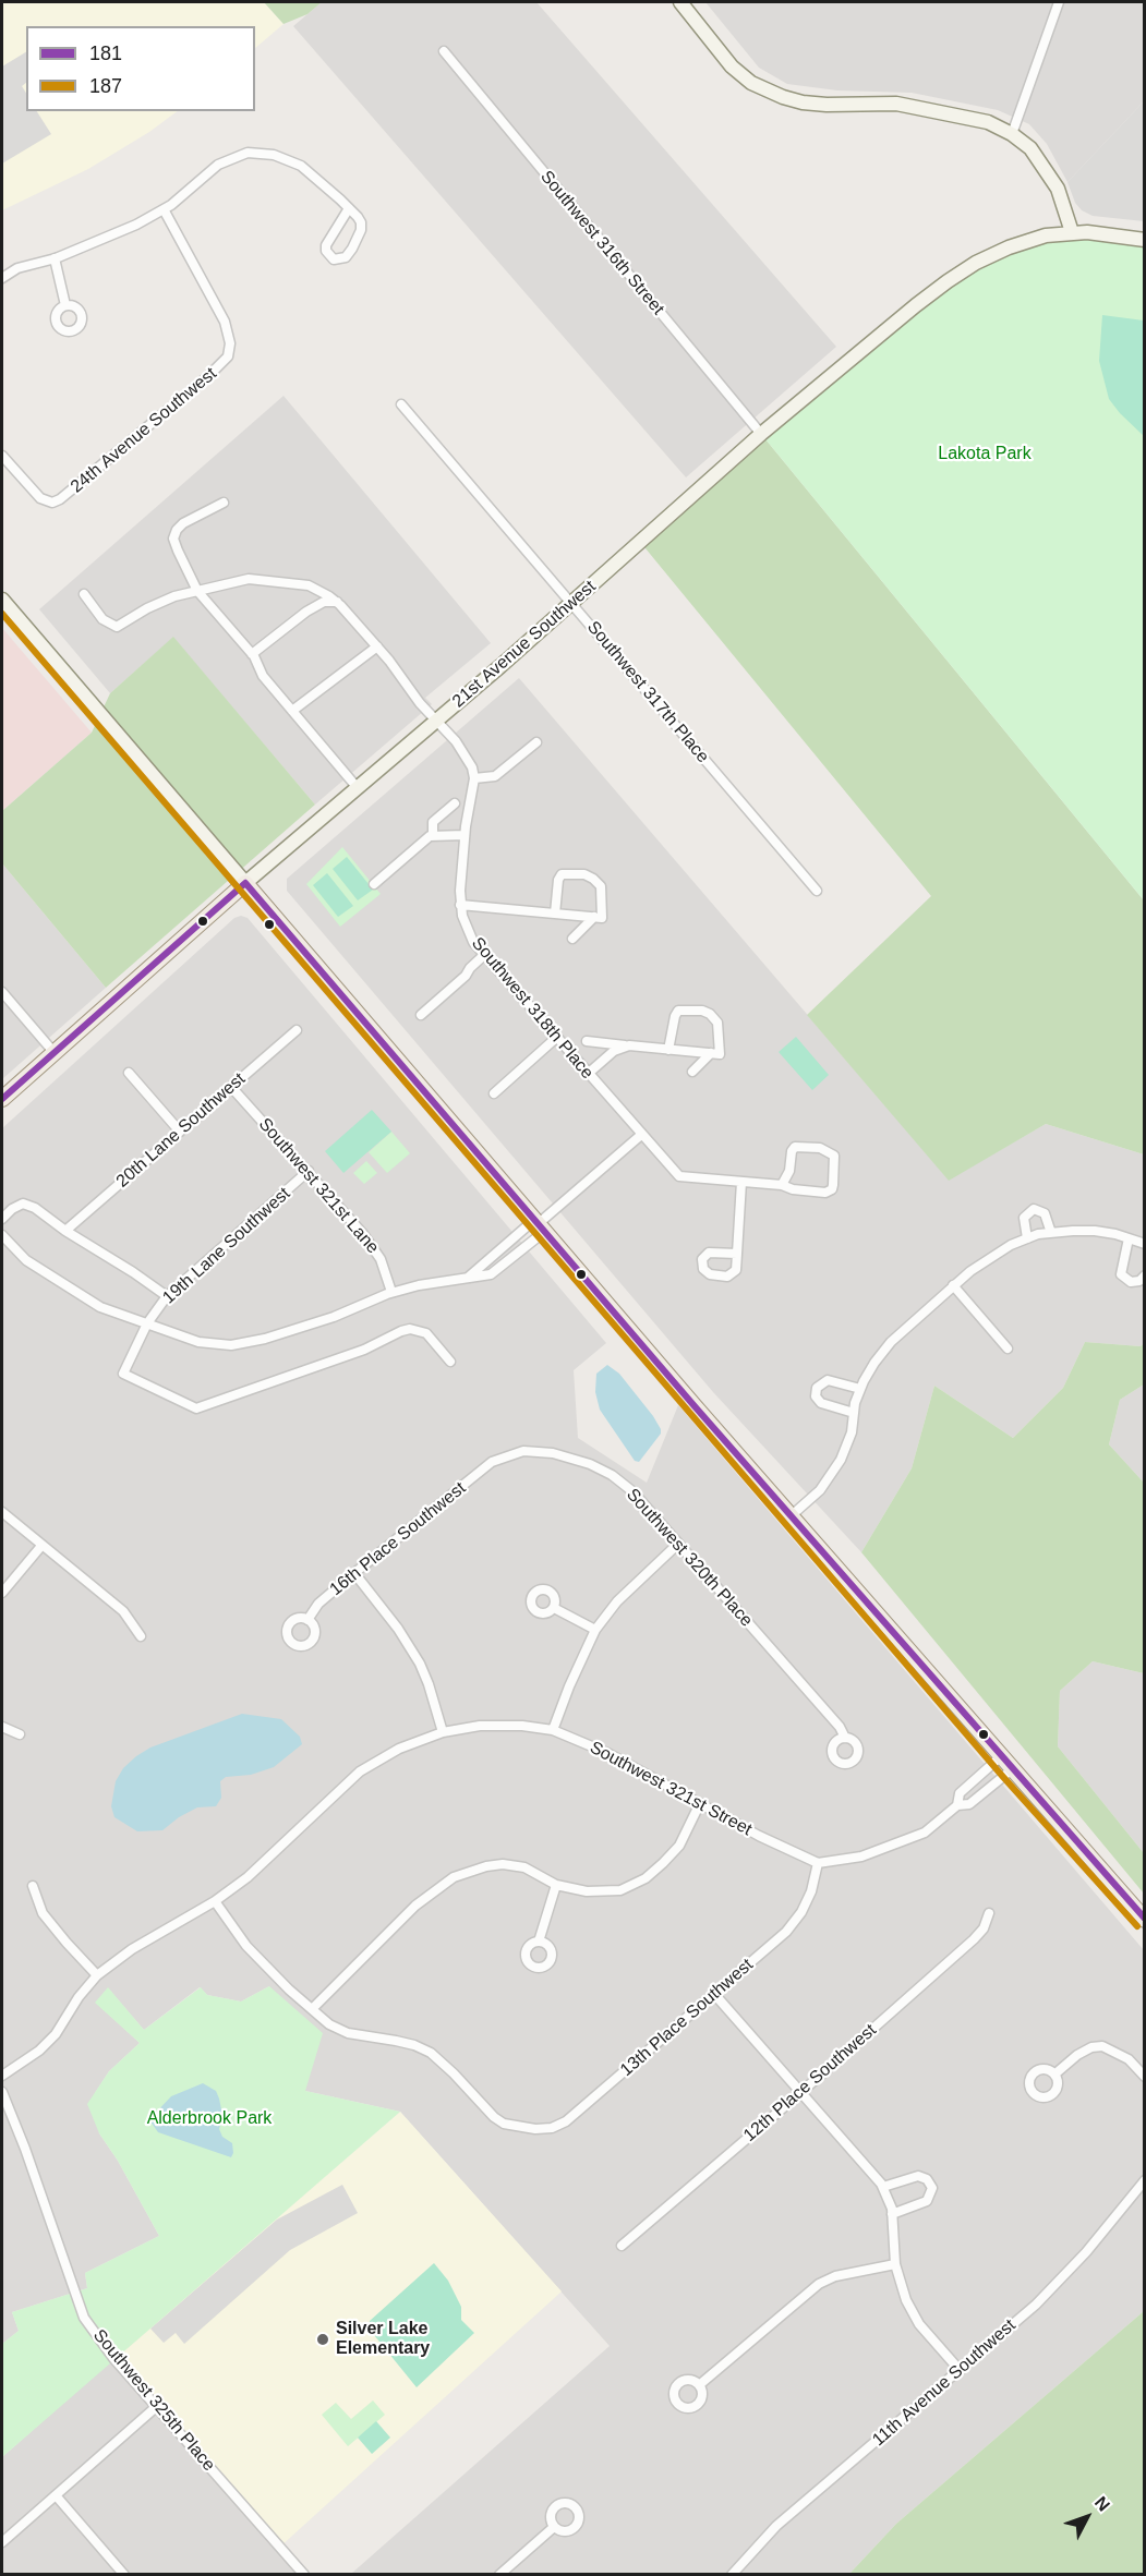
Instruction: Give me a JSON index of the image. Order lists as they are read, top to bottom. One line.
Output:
{"streets":{"main road":["21st Avenue Southwest"],"street":["Southwest 316th Street","24th Avenue Southwest","Southwest 317th Place","Southwest 318th Place","20th Lane Southwest","Southwest 321st Lane","19th Lane Southwest","16th Place Southwest","Southwest 320th Place","Southwest 321st Street","13th Place Southwest","12th Place Southwest","11th Avenue Southwest","Southwest 325th Place"]},"crossings":[["Southwest 316th Street","21st Avenue Southwest"],["21st Avenue Southwest","Southwest 317th Place"],["20th Lane Southwest","Southwest 321st Lane"],["Southwest 321st Lane","19th Lane Southwest"],["16th Place Southwest","Southwest 320th Place"],["Southwest 321st Street","13th Place Southwest"]],"parks":["Lakota Park","Alderbrook Park"],"places":["Silver Lake Elementary"],"lines":["transit line 187","transit line 181"],"legend":["181","187"],"north":"top right"}
